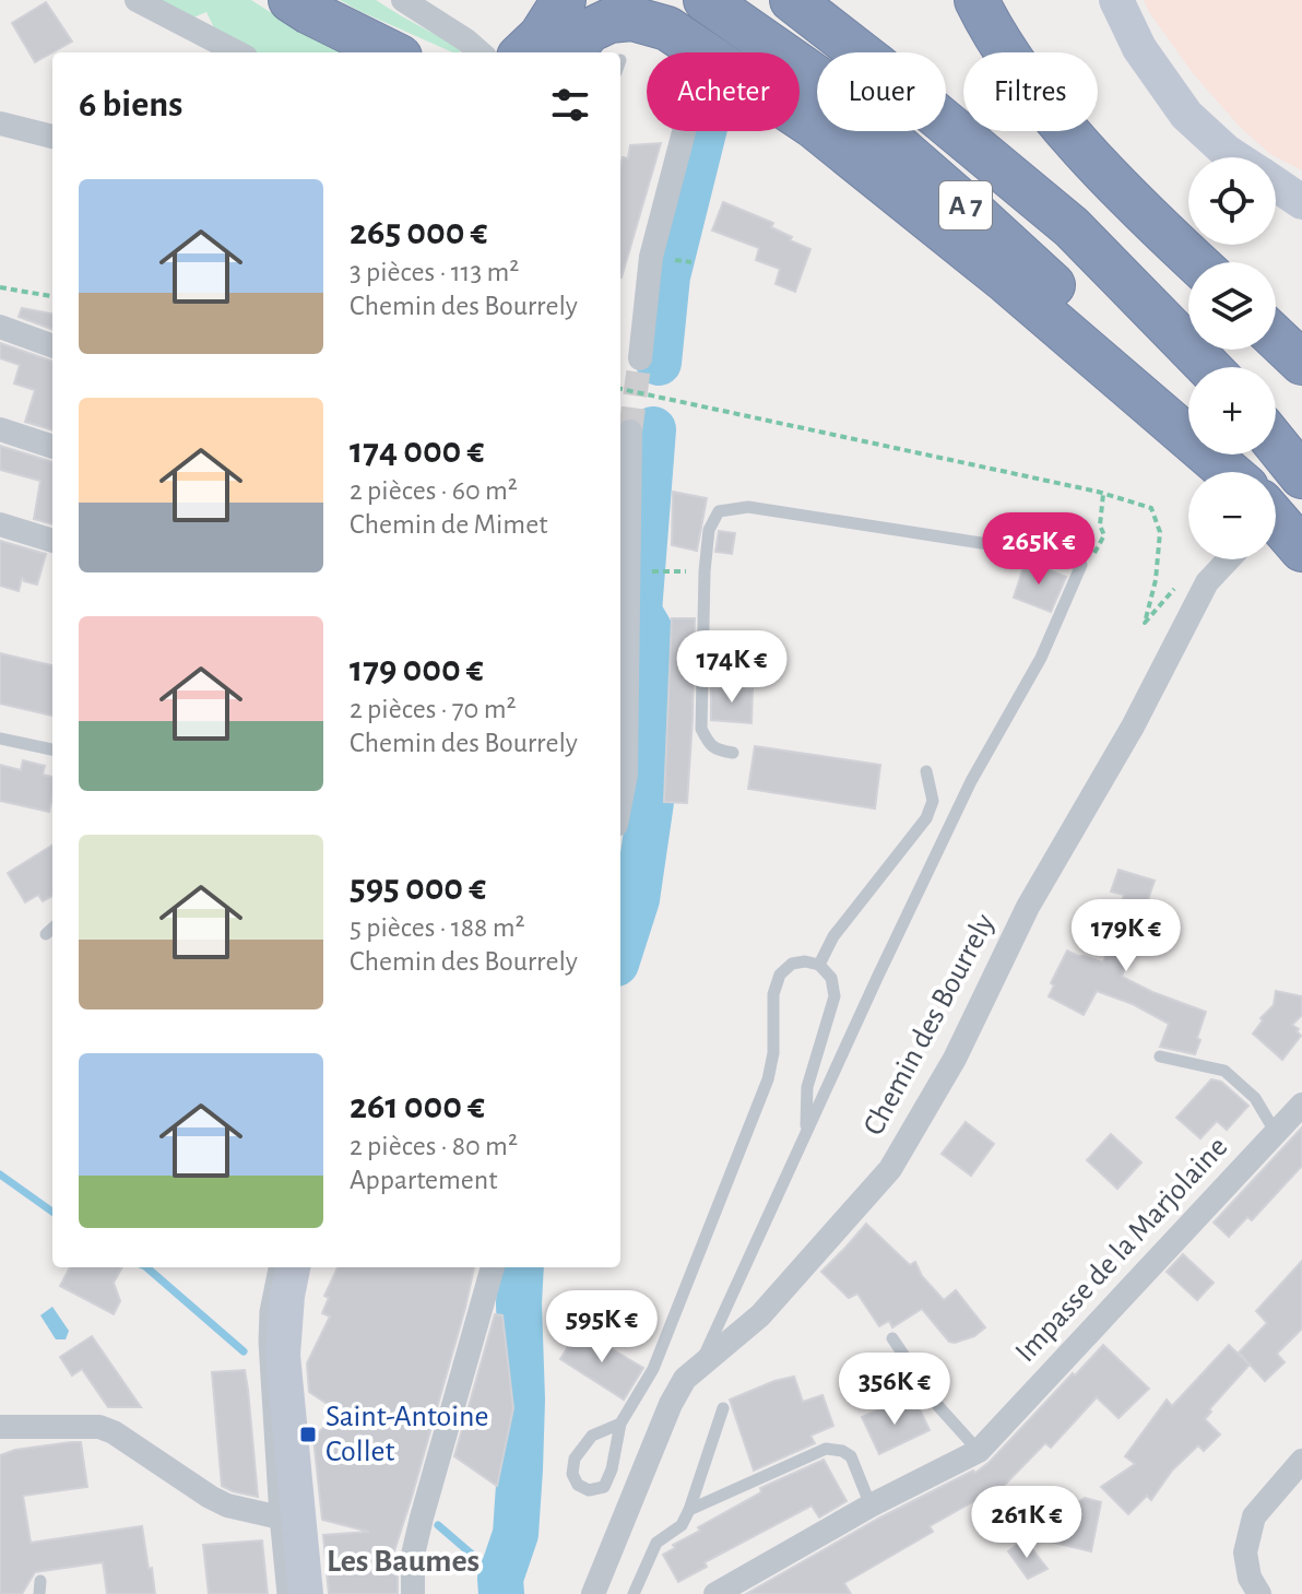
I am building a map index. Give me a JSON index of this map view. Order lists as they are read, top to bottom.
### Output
{
  "streets": {
    "highway": ["A 7"],
    "street": ["Chemin des Bourrely", "Impasse de la Marjolaine"]
  },
  "districts": ["Les Baumes"],
  "places": {
    "transit": ["Saint-Antoine Collet"]
  },
  "page": {
    "chip": ["Acheter", "Louer", "Filtres"],
    "heading": "6 biens",
    "map_buttons": ["+", "−"],
    "list": [
      {
        "name": "265 000 €",
        "note": "3 pièces · 113 m² · Chemin des Bourrely"
      },
      {
        "name": "174 000 €",
        "note": "2 pièces · 60 m² · Chemin de Mimet"
      },
      {
        "name": "179 000 €",
        "note": "2 pièces · 70 m² · Chemin des Bourrely"
      },
      {
        "name": "595 000 €",
        "note": "5 pièces · 188 m² · Chemin des Bourrely"
      },
      {
        "name": "261 000 €",
        "note": "2 pièces · 80 m² · Appartement"
      }
    ],
    "price": [
      "265K €",
      "174K €",
      "179K €",
      "595K €",
      "356K €",
      "261K €"
    ]
  }
}
